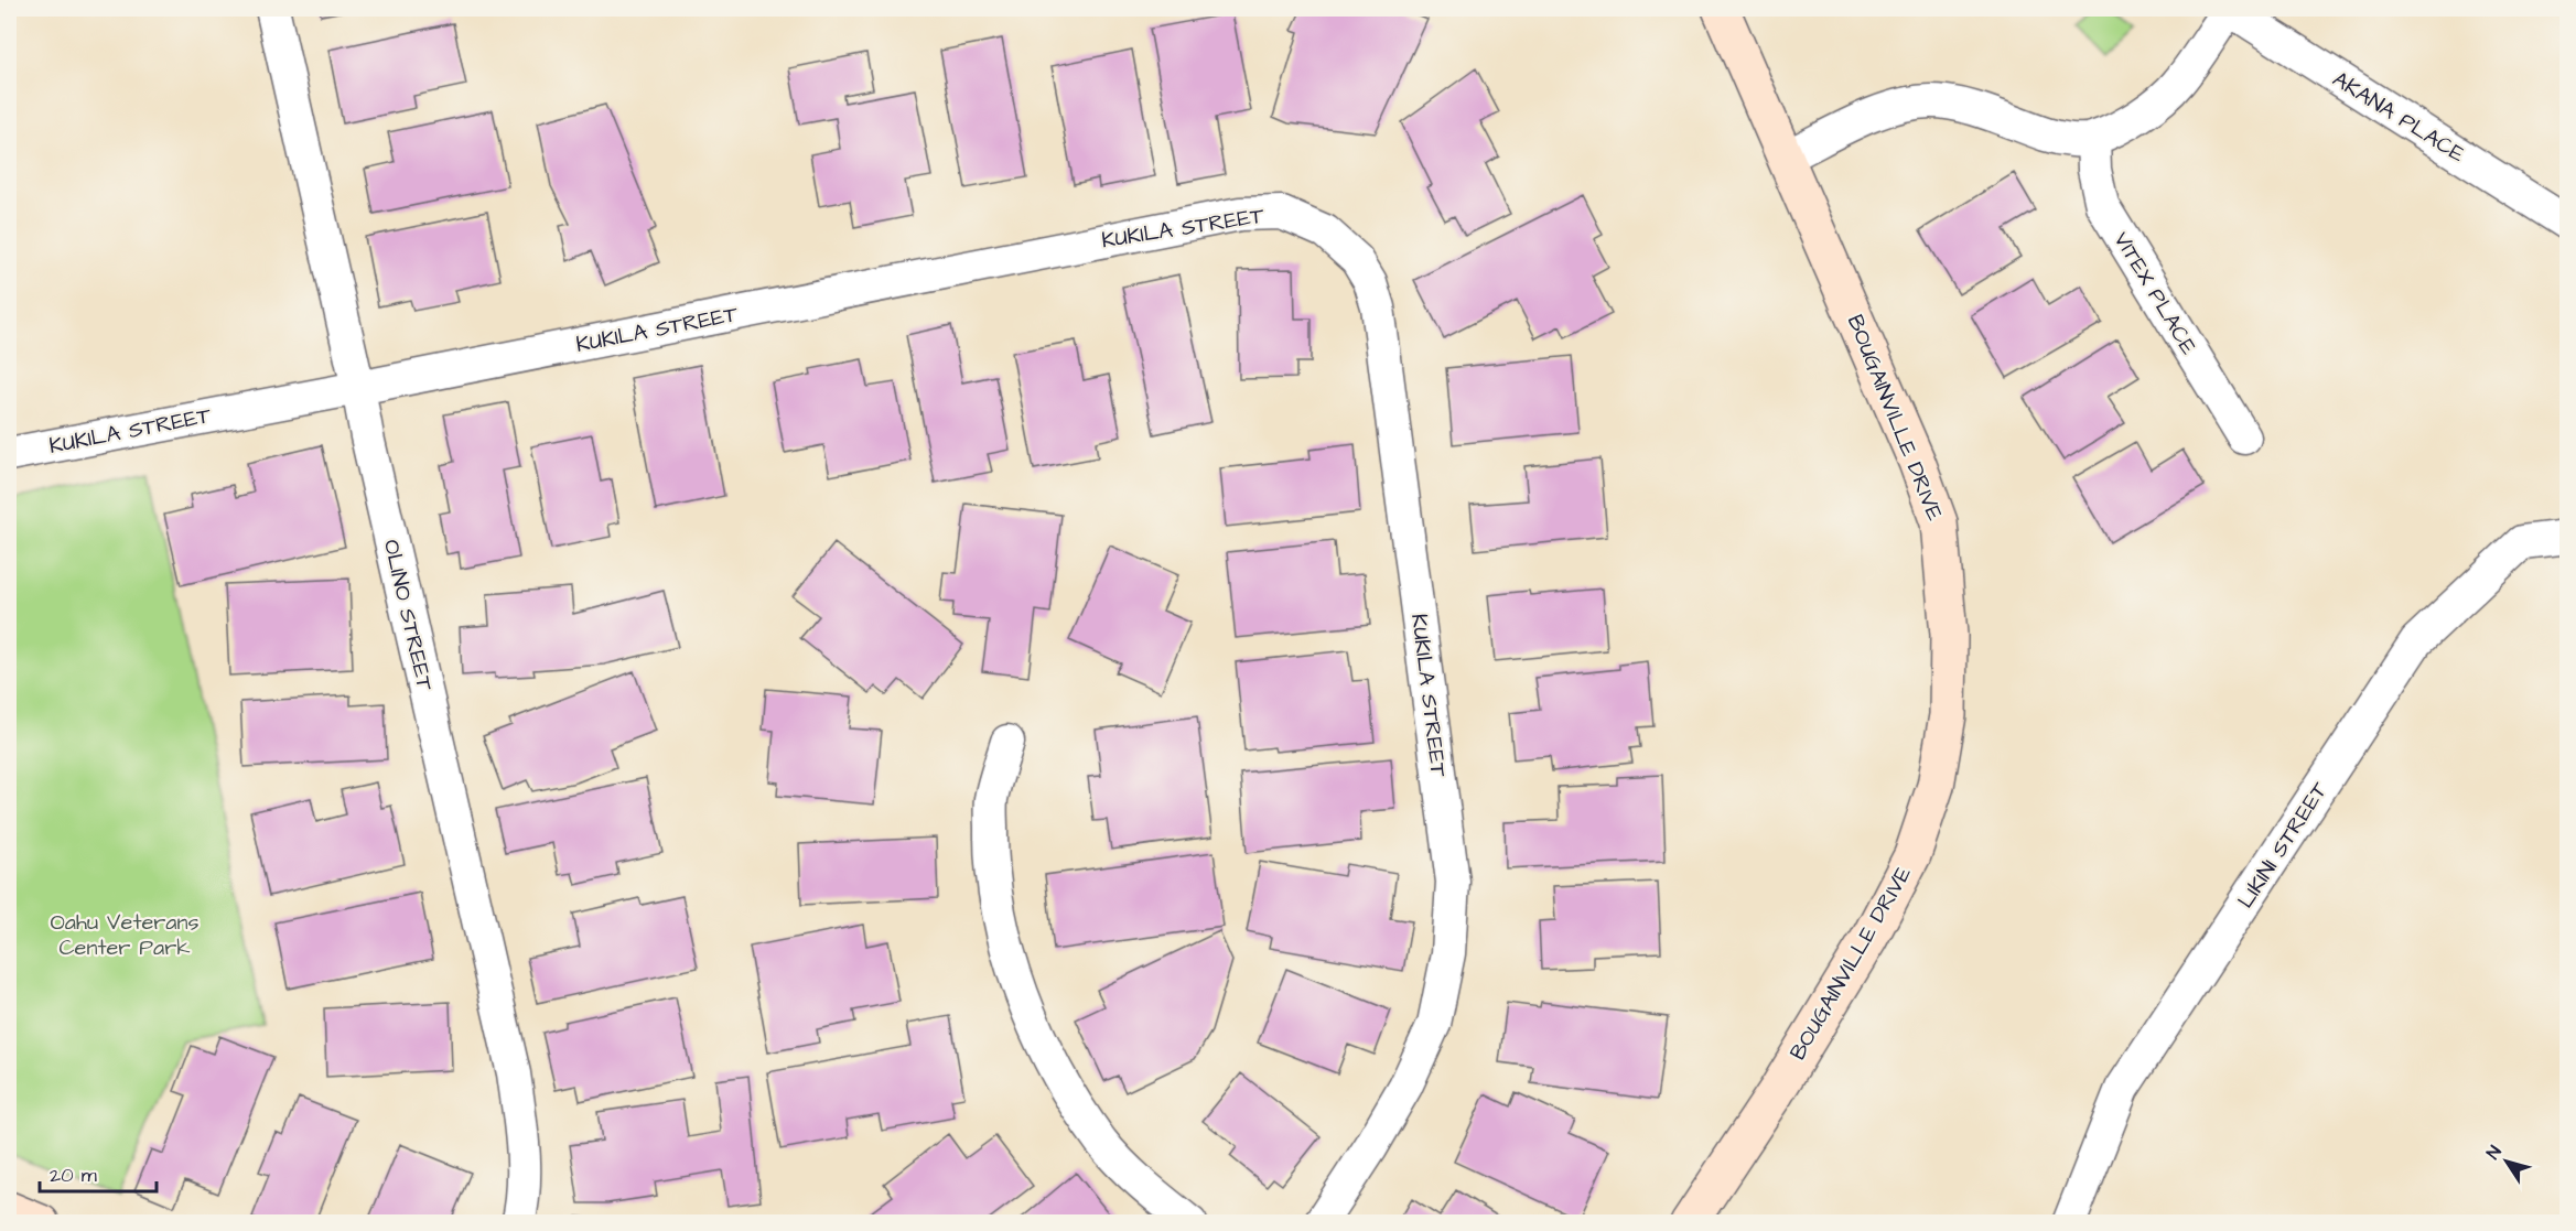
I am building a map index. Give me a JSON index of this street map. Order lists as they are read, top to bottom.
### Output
{
  "streets": {
    "street": [
      "AKANA PLACE",
      "KUKILA STREET",
      "VITEX PLACE",
      "BOUGAINVILLE DRIVE",
      "OLINO STREET",
      "LIKINI STREET"
    ]
  },
  "crossings": [
    ["AKANA PLACE", "VITEX PLACE"],
    ["AKANA PLACE", "BOUGAINVILLE DRIVE"],
    ["KUKILA STREET", "OLINO STREET"]
  ],
  "parks": ["Oahu Veterans Center Park"],
  "scale_bar": "20 m",
  "north": "top left"
}
